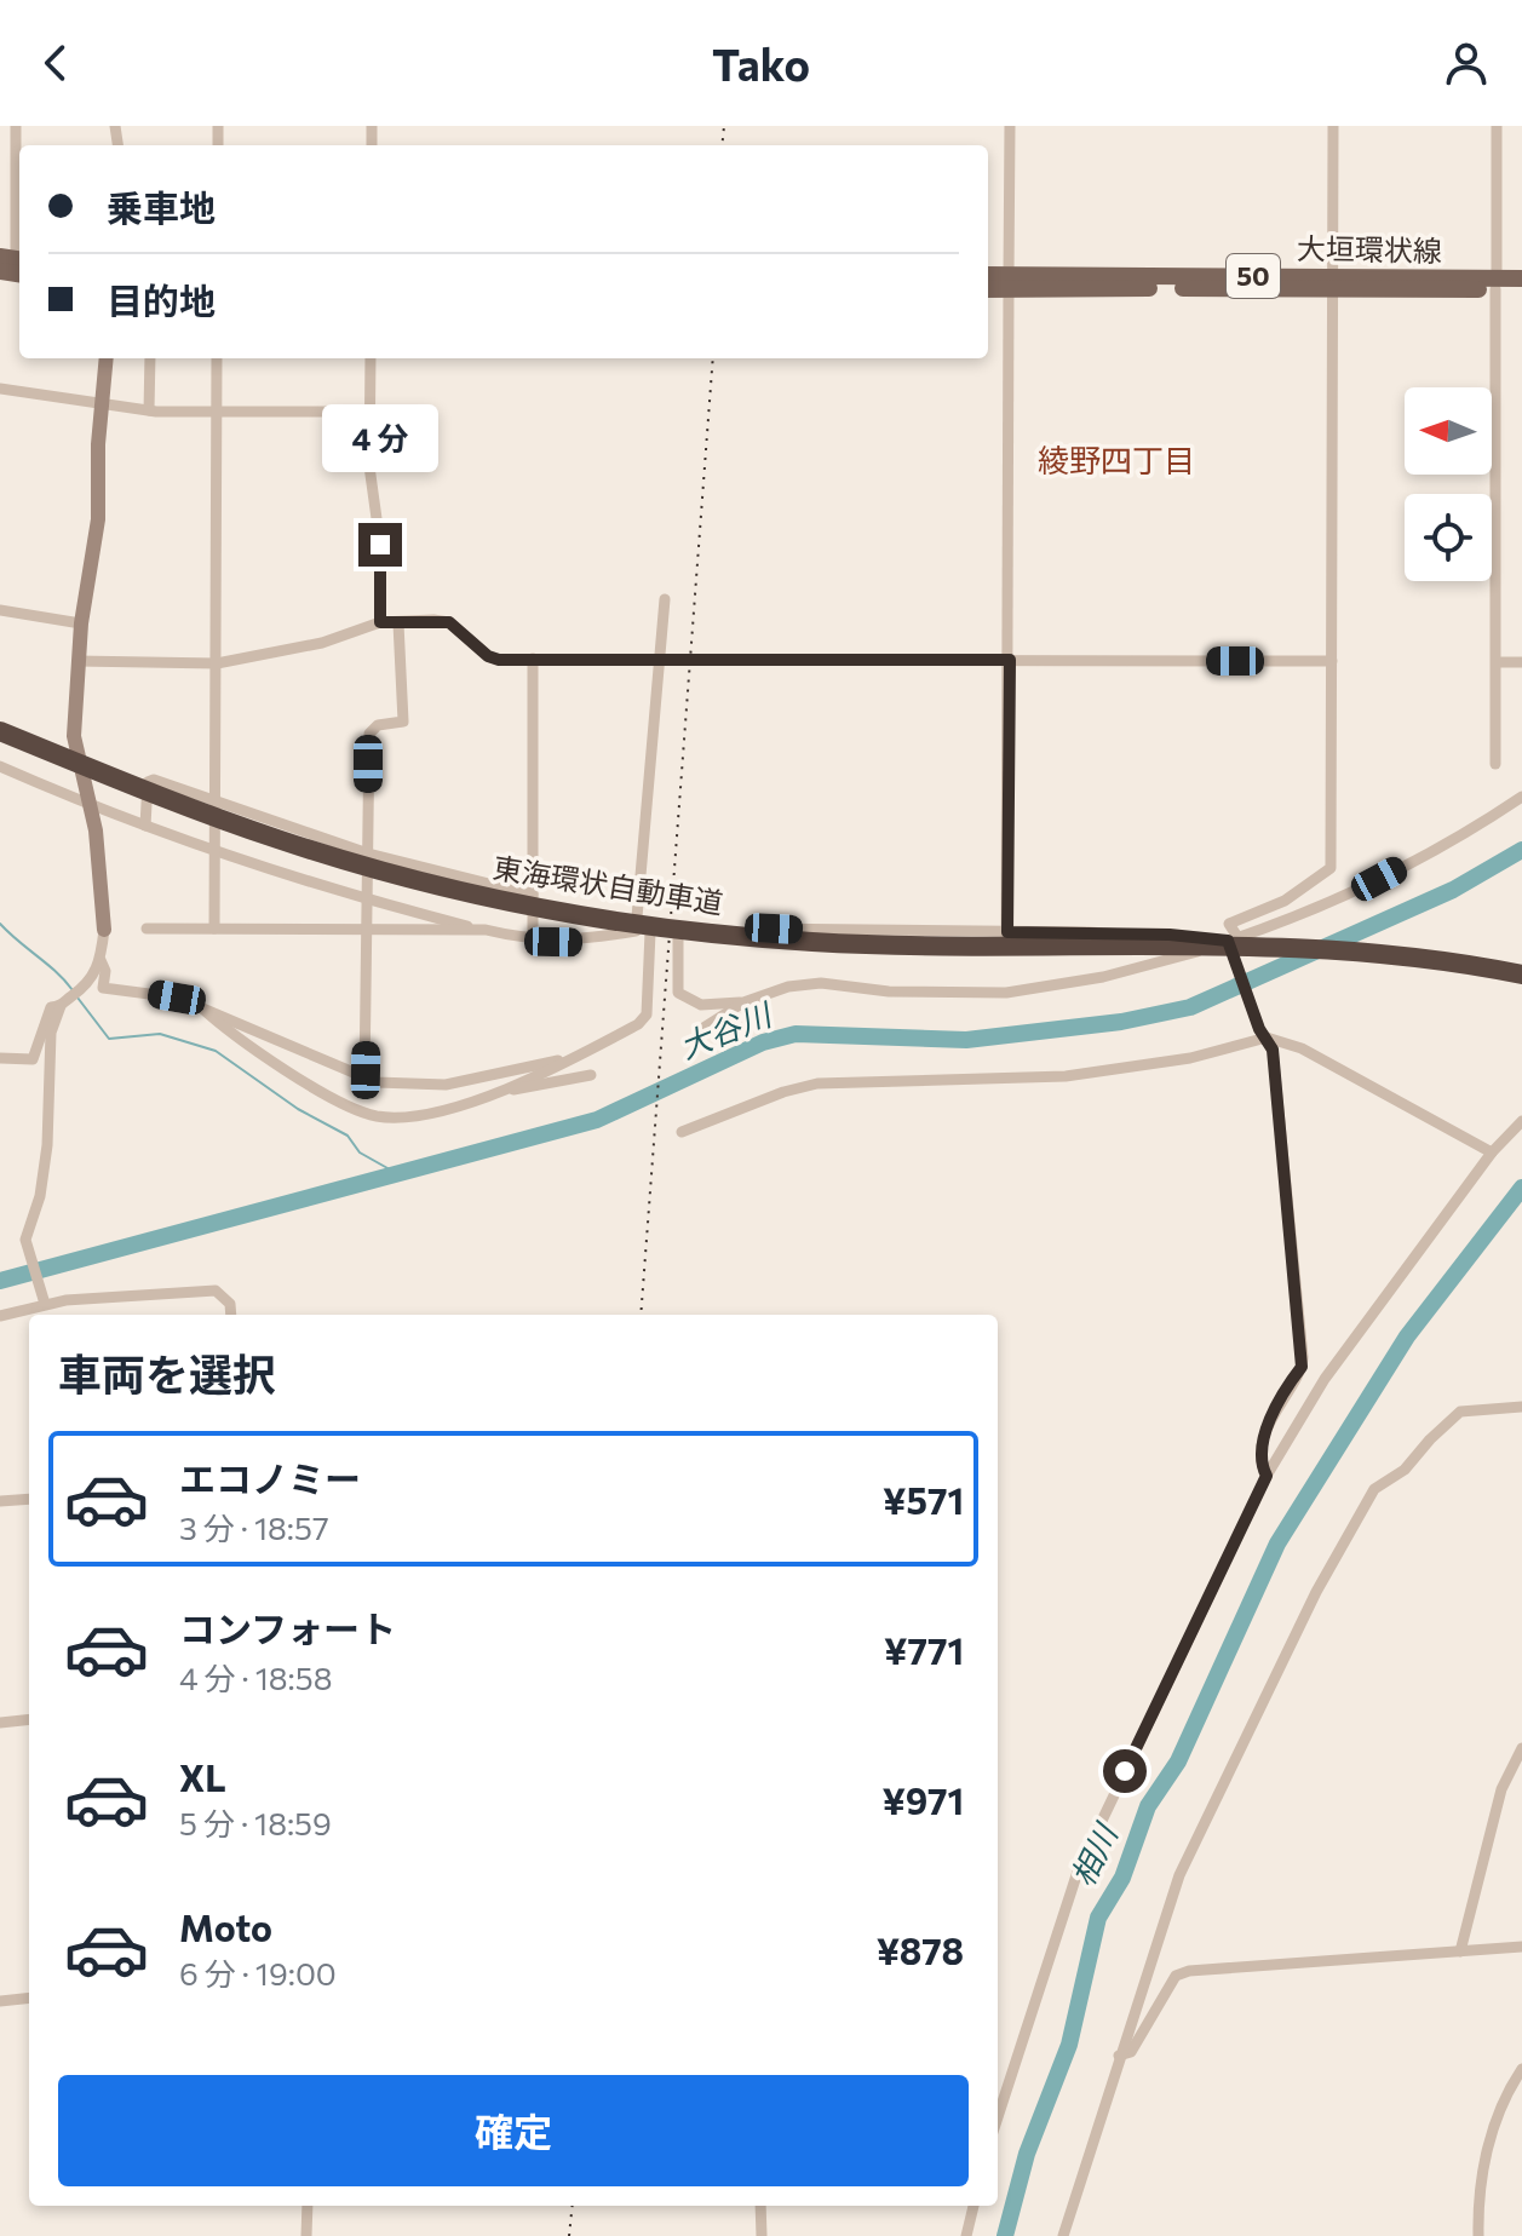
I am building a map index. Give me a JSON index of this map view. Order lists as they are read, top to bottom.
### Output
{
  "streets": {
    "highway": ["東海環状自動車道"],
    "main road": ["大垣環状線", "50"]
  },
  "districts": ["綾野四丁目"],
  "water": ["大谷川", "相川"],
  "north": "left",
  "page": {
    "header": "Tako",
    "banner": ["乗車地", "目的地"],
    "bubble": "4 分",
    "heading": "車両を選択",
    "list": [
      {
        "name": "エコノミー",
        "note": "3 分 · 18:57",
        "value": "¥571"
      },
      {
        "name": "コンフォート",
        "note": "4 分 · 18:58",
        "value": "¥771"
      },
      {
        "name": "XL",
        "note": "5 分 · 18:59",
        "value": "¥971"
      },
      {
        "name": "Moto",
        "note": "6 分 · 19:00",
        "value": "¥878"
      }
    ],
    "buttons": "確定"
  }
}
